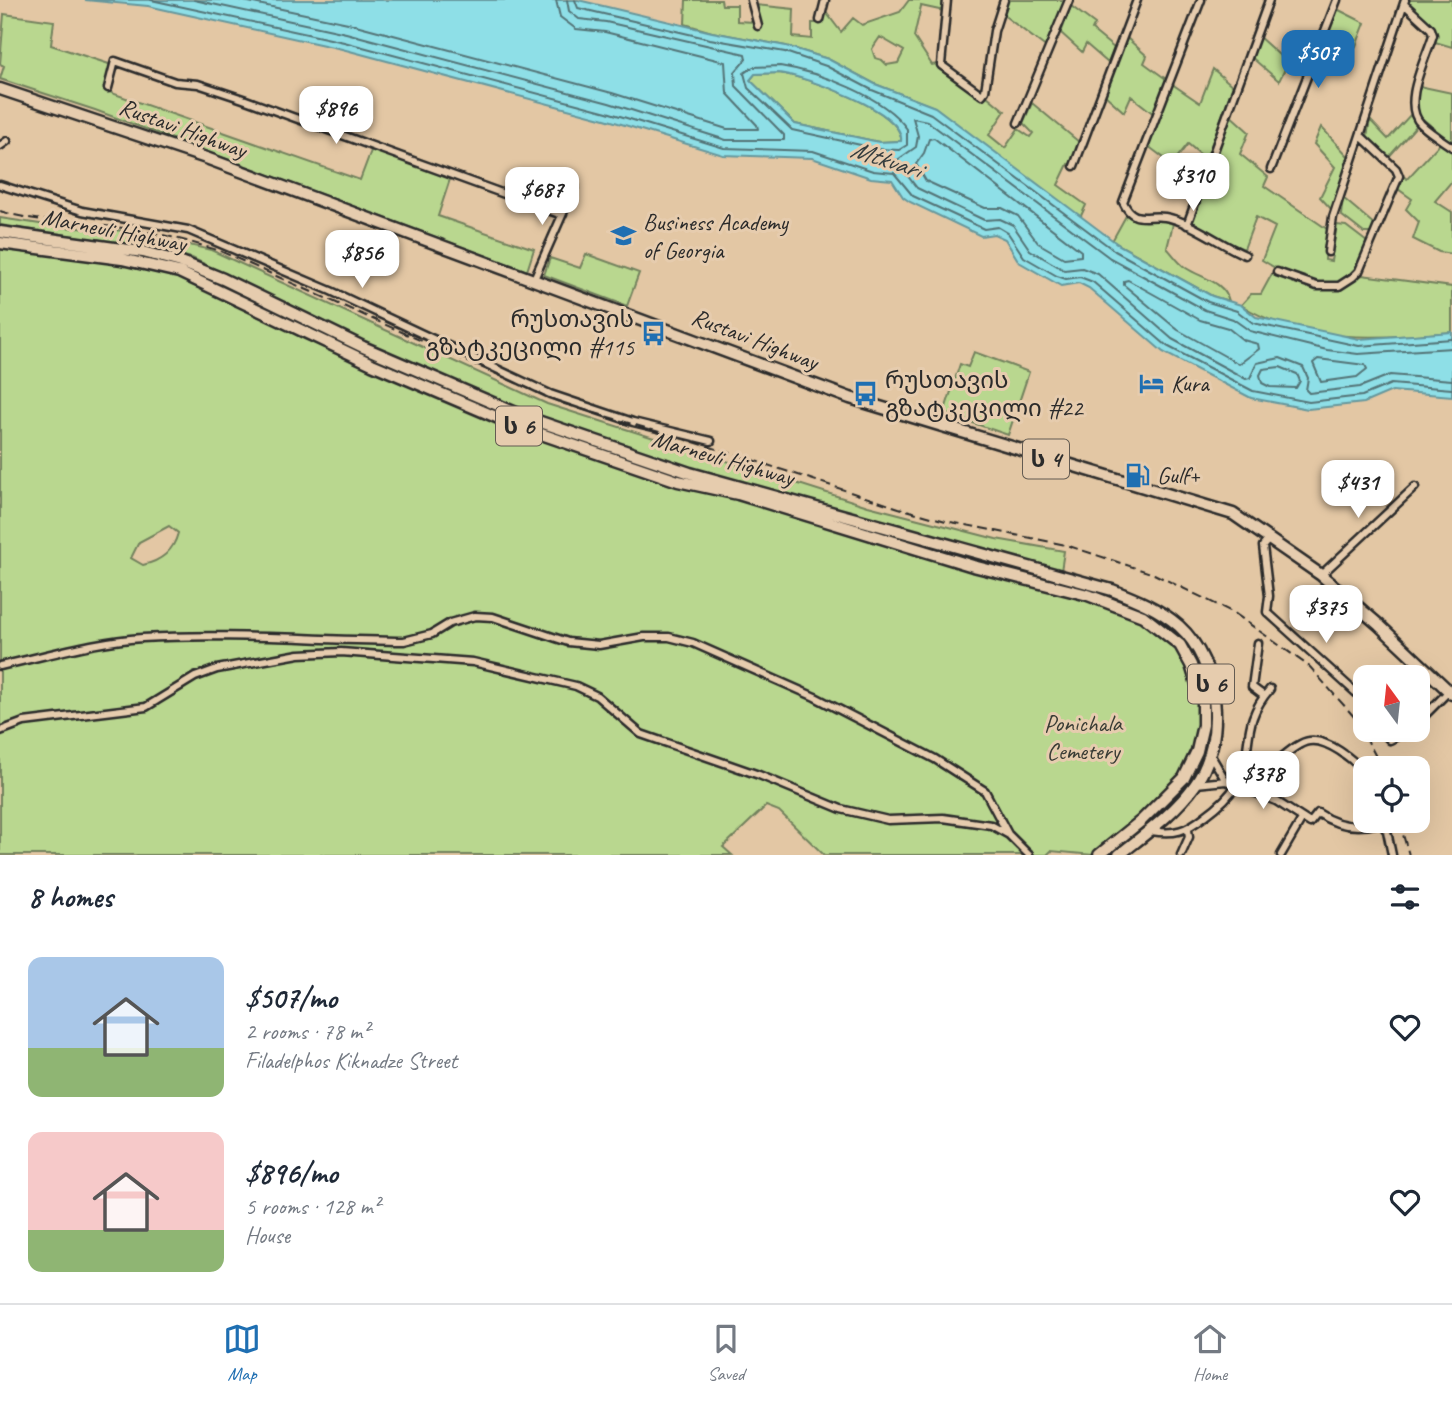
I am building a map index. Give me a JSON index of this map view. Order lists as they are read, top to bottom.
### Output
{
  "streets": {
    "highway": [
      "Rustavi Highway",
      "Marneuli Highway",
      "ს 6",
      "ს 4"
    ]
  },
  "water": ["Mtkvari"],
  "parks": ["Ponichala Cemetery"],
  "places": {
    "school or university": ["Business Academy of Georgia"],
    "bus stop": ["რუსთავის გზატკეცილი #115", "რუსთავის გზატკეცილი #22"],
    "hotel": ["Kura"],
    "fuel station": ["Gulf+"]
  },
  "north": "top",
  "page": {
    "price": [
      "$507",
      "$896",
      "$310",
      "$687",
      "$856",
      "$431",
      "$375",
      "$378"
    ],
    "heading": "8 homes",
    "list": [
      {
        "name": "$507/mo",
        "note": "2 rooms · 78 m² · Filadelphos Kiknadze Street"
      },
      {
        "name": "$896/mo",
        "note": "5 rooms · 128 m² · House"
      }
    ],
    "tabs": ["Map", "Saved", "Home"]
  }
}
